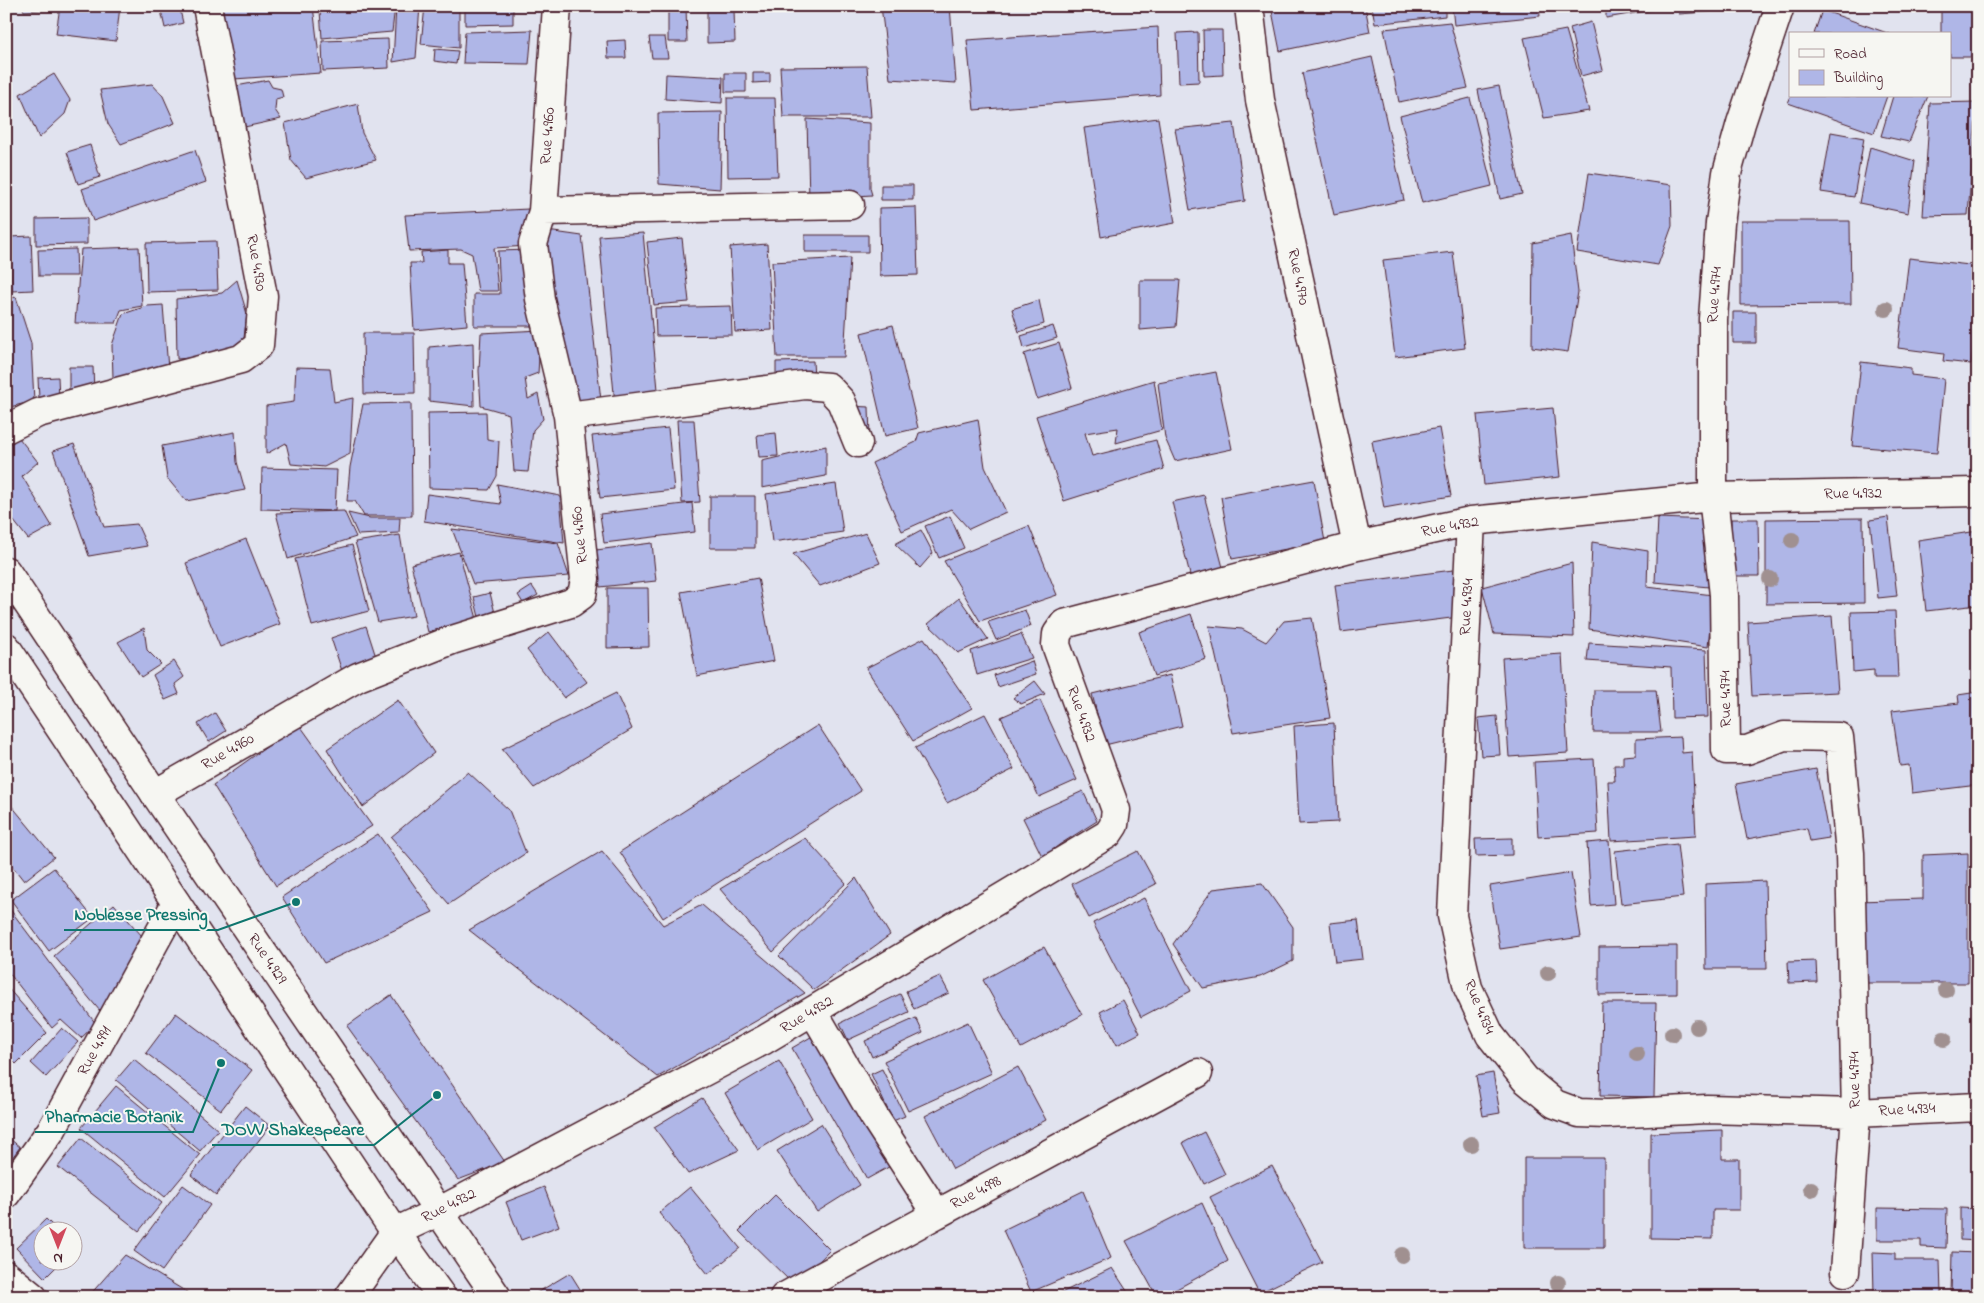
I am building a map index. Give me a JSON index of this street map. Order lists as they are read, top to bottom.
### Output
{
  "streets": {
    "street": [
      "Rue 4.960",
      "Rue 4.930",
      "Rue 4.970",
      "Rue 4.974",
      "Rue 4.932",
      "Rue 4.934",
      "Rue 4.929",
      "Rue 4.991",
      "Rue 4.998"
    ]
  },
  "crossings": [
    ["Rue 4.960", "Rue 4.929"],
    ["Rue 4.970", "Rue 4.932"],
    ["Rue 4.974", "Rue 4.932"],
    ["Rue 4.974", "Rue 4.934"],
    ["Rue 4.932", "Rue 4.934"],
    ["Rue 4.932", "Rue 4.929"],
    ["Rue 4.932", "Rue 4.998"]
  ],
  "places": ["Noblesse Pressing", "Pharmacie Botanik", "DOVV Shakespeare"],
  "legend": ["Road", "Building"],
  "north": "bottom"
}
